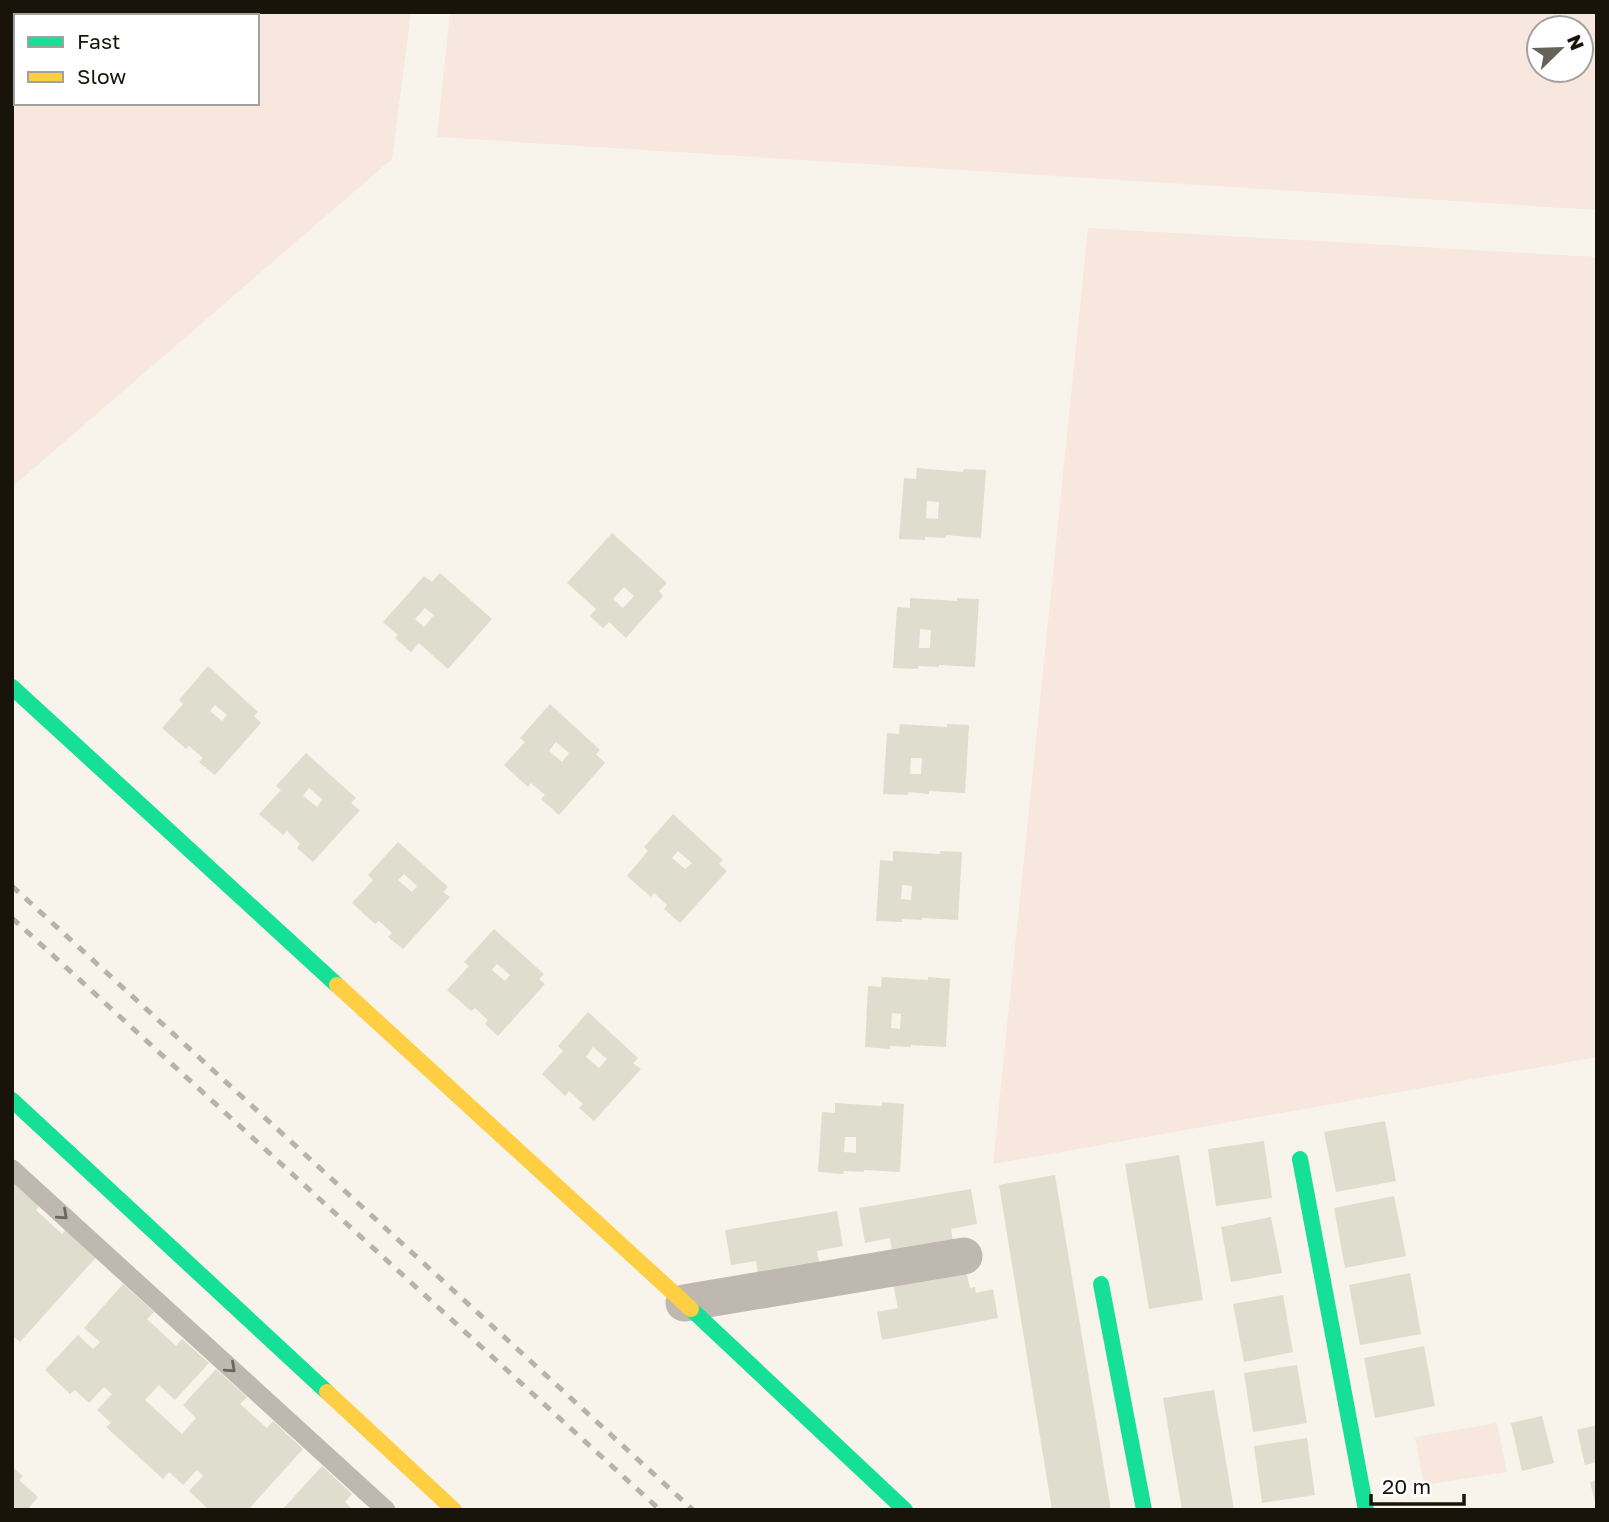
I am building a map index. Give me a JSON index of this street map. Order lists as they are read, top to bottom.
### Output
{
  "legend": ["Fast", "Slow"],
  "scale_bar": "20 m",
  "north": "top right"
}
